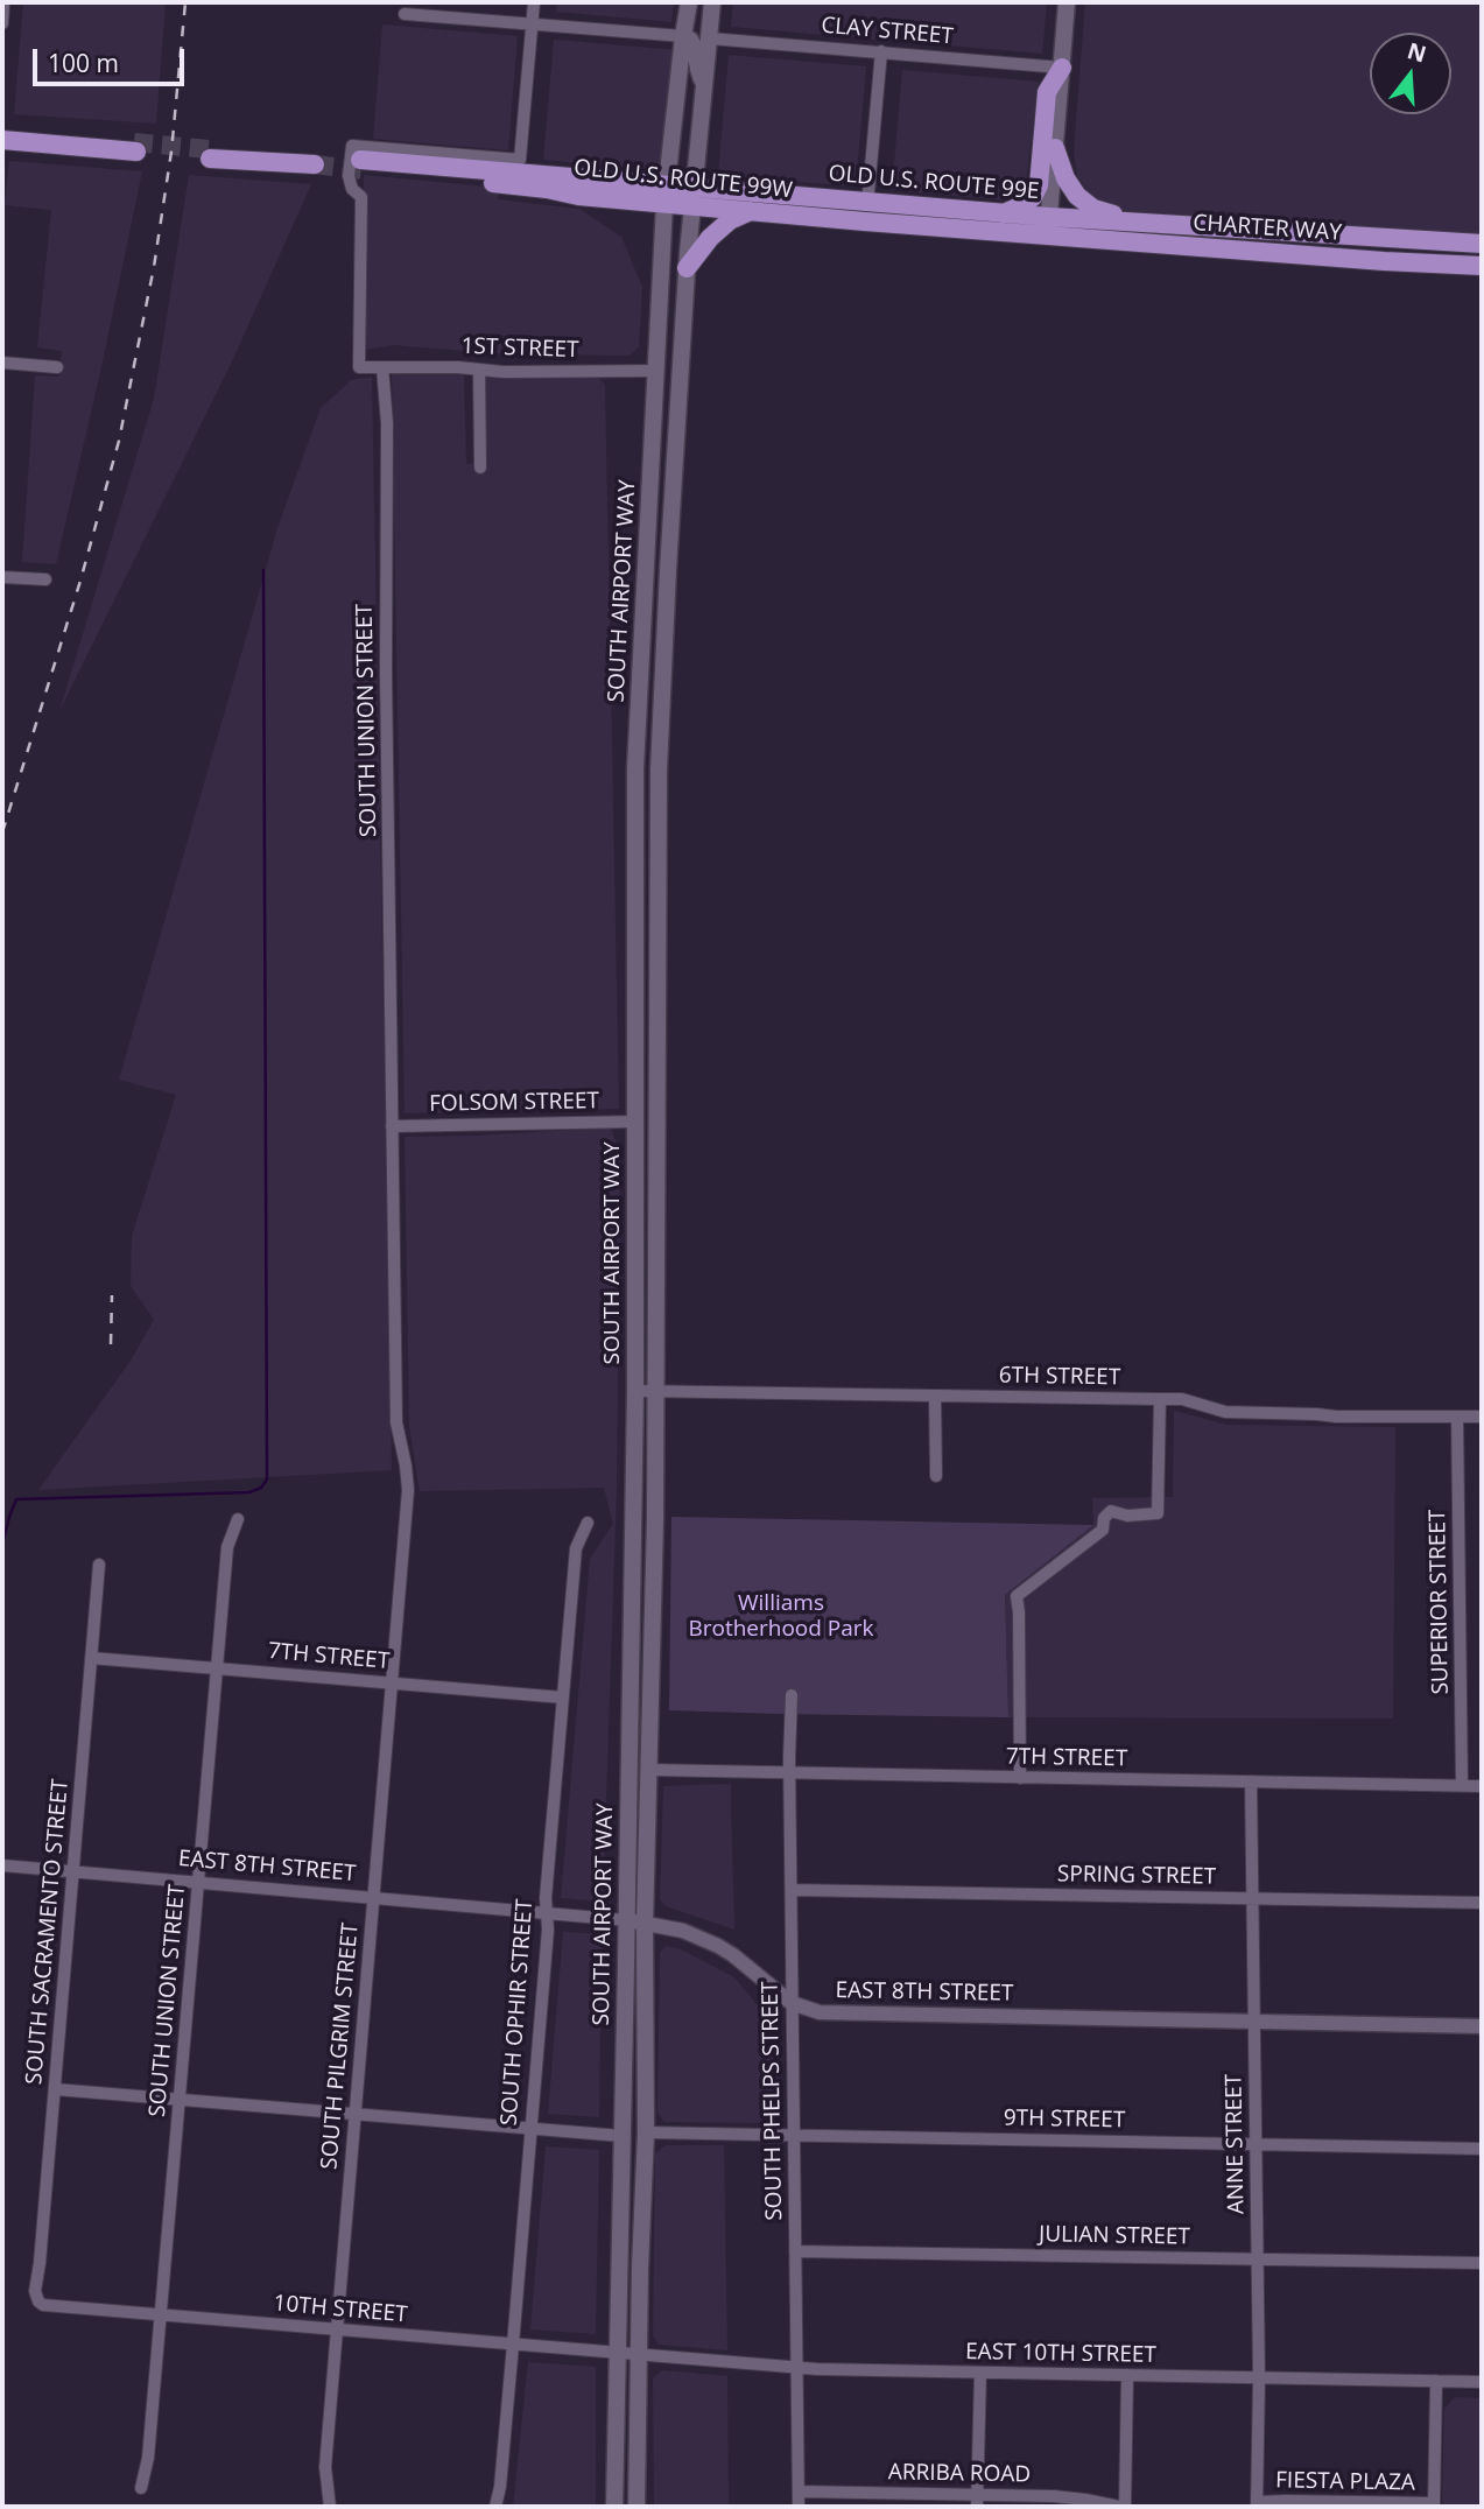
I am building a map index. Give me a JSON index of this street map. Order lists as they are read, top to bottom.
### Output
{
  "streets": {
    "main road": [
      "OLD U.S. ROUTE 99W",
      "OLD U.S. ROUTE 99E",
      "CHARTER WAY",
      "SOUTH AIRPORT WAY"
    ],
    "street": [
      "CLAY STREET",
      "1ST STREET",
      "SOUTH UNION STREET",
      "FOLSOM STREET",
      "6TH STREET",
      "SUPERIOR STREET",
      "7TH STREET",
      "EAST 8TH STREET",
      "SPRING STREET",
      "SOUTH SACRAMENTO STREET",
      "SOUTH OPHIR STREET",
      "SOUTH PILGRIM STREET",
      "SOUTH PHELPS STREET",
      "9TH STREET",
      "ANNE STREET",
      "JULIAN STREET",
      "10TH STREET",
      "EAST 10TH STREET",
      "ARRIBA ROAD",
      "FIESTA PLAZA"
    ]
  },
  "crossings": [
    ["CLAY STREET", "SOUTH AIRPORT WAY"],
    ["OLD U.S. ROUTE 99W", "OLD U.S. ROUTE 99E"],
    ["OLD U.S. ROUTE 99W", "CHARTER WAY"],
    ["OLD U.S. ROUTE 99W", "SOUTH AIRPORT WAY"],
    ["OLD U.S. ROUTE 99E", "CHARTER WAY"],
    ["OLD U.S. ROUTE 99E", "SOUTH AIRPORT WAY"],
    ["1ST STREET", "SOUTH AIRPORT WAY"],
    ["1ST STREET", "SOUTH UNION STREET"],
    ["SOUTH AIRPORT WAY", "FOLSOM STREET"],
    ["SOUTH AIRPORT WAY", "6TH STREET"],
    ["SOUTH AIRPORT WAY", "7TH STREET"],
    ["SOUTH AIRPORT WAY", "EAST 8TH STREET"],
    ["SOUTH AIRPORT WAY", "9TH STREET"],
    ["SOUTH AIRPORT WAY", "10TH STREET"],
    ["SOUTH AIRPORT WAY", "EAST 10TH STREET"],
    ["SOUTH UNION STREET", "FOLSOM STREET"],
    ["SOUTH UNION STREET", "7TH STREET"],
    ["SOUTH UNION STREET", "EAST 8TH STREET"],
    ["SOUTH UNION STREET", "SOUTH PILGRIM STREET"],
    ["SOUTH UNION STREET", "10TH STREET"],
    ["6TH STREET", "SUPERIOR STREET"],
    ["SUPERIOR STREET", "7TH STREET"],
    ["7TH STREET", "SOUTH SACRAMENTO STREET"],
    ["7TH STREET", "SOUTH OPHIR STREET"],
    ["7TH STREET", "SOUTH PILGRIM STREET"],
    ["7TH STREET", "SOUTH PHELPS STREET"],
    ["7TH STREET", "ANNE STREET"],
    ["EAST 8TH STREET", "SOUTH SACRAMENTO STREET"],
    ["EAST 8TH STREET", "SOUTH OPHIR STREET"],
    ["EAST 8TH STREET", "SOUTH PILGRIM STREET"],
    ["EAST 8TH STREET", "SOUTH PHELPS STREET"],
    ["EAST 8TH STREET", "ANNE STREET"],
    ["SPRING STREET", "SOUTH PHELPS STREET"],
    ["SPRING STREET", "ANNE STREET"],
    ["SOUTH SACRAMENTO STREET", "10TH STREET"],
    ["SOUTH OPHIR STREET", "10TH STREET"],
    ["SOUTH PILGRIM STREET", "10TH STREET"],
    ["SOUTH PHELPS STREET", "9TH STREET"],
    ["SOUTH PHELPS STREET", "JULIAN STREET"],
    ["SOUTH PHELPS STREET", "EAST 10TH STREET"],
    ["SOUTH PHELPS STREET", "ARRIBA ROAD"],
    ["9TH STREET", "ANNE STREET"],
    ["ANNE STREET", "JULIAN STREET"],
    ["ANNE STREET", "EAST 10TH STREET"],
    ["ANNE STREET", "FIESTA PLAZA"],
    ["10TH STREET", "EAST 10TH STREET"]
  ],
  "parks": ["Williams Brotherhood Park"],
  "scale_bar": "100 m",
  "north": "top"
}
